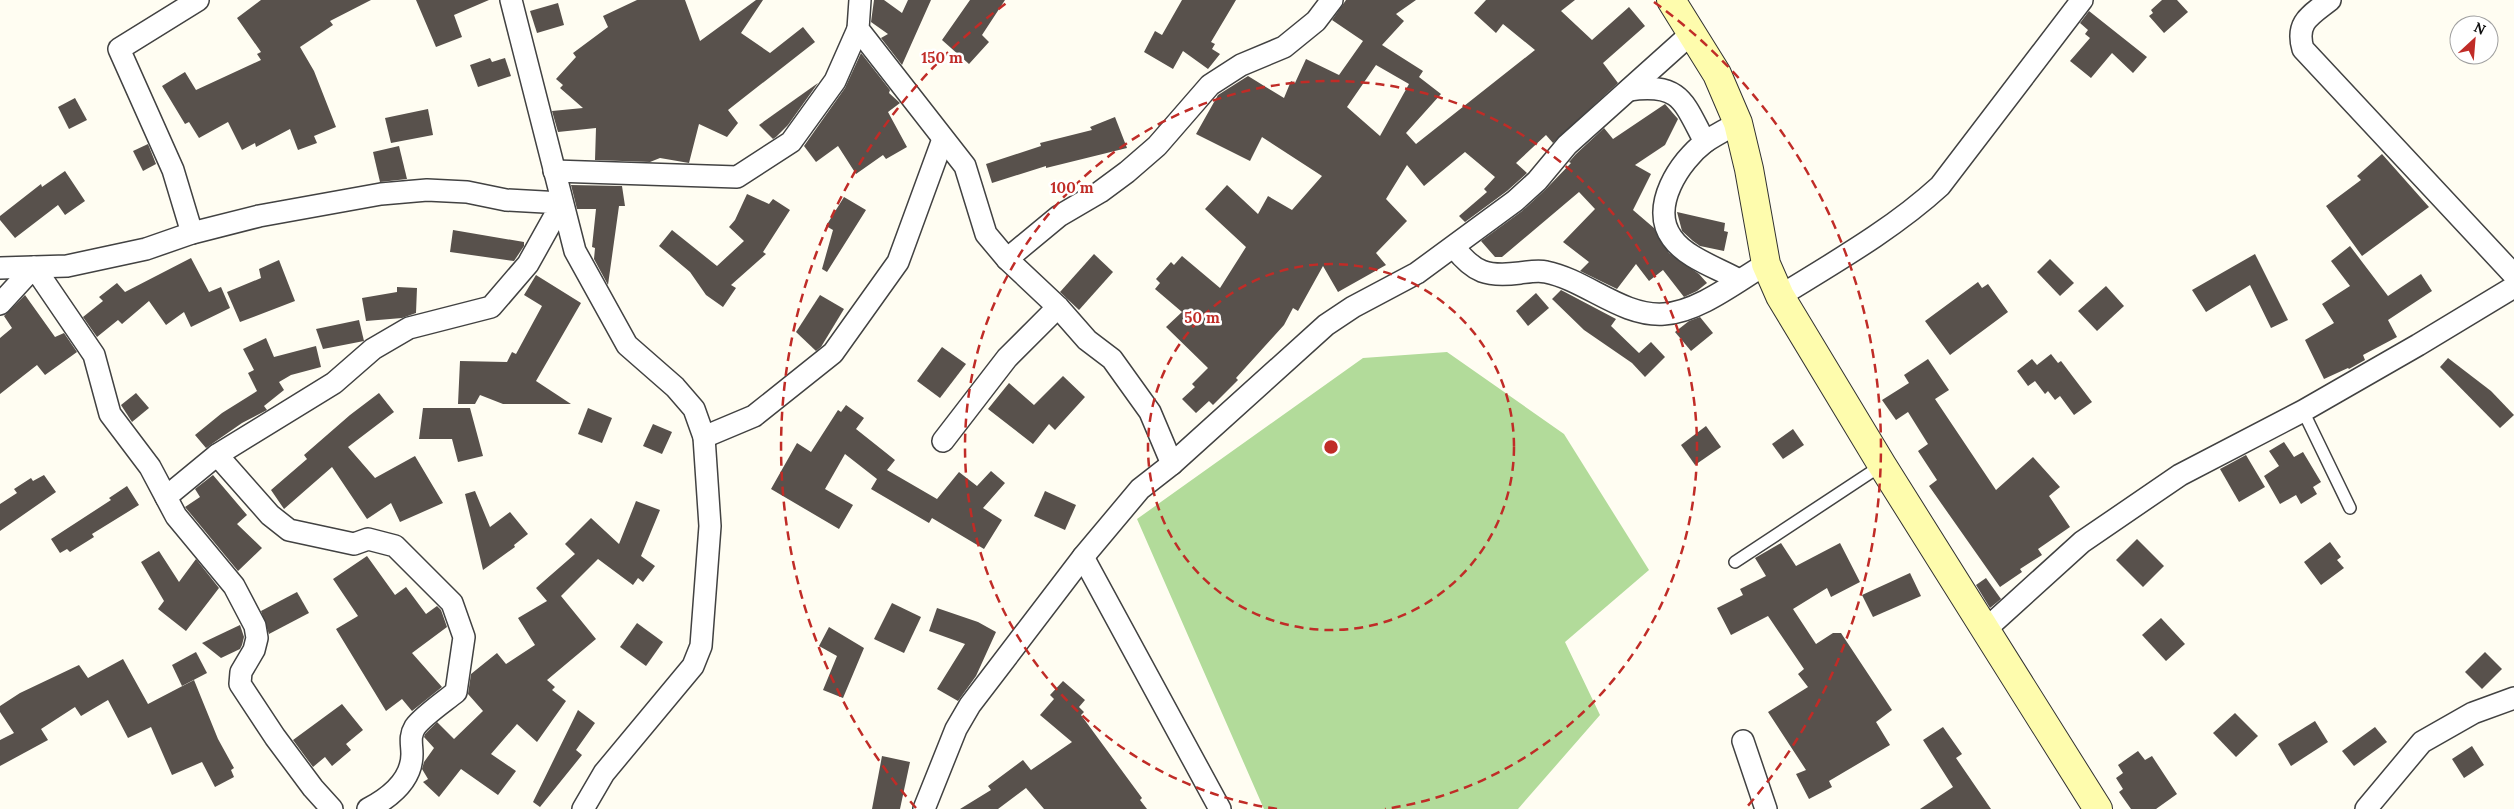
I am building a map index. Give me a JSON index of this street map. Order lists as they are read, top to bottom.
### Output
{
  "north": "top right",
  "rings": ["150 m", "100 m", "50 m"]
}
